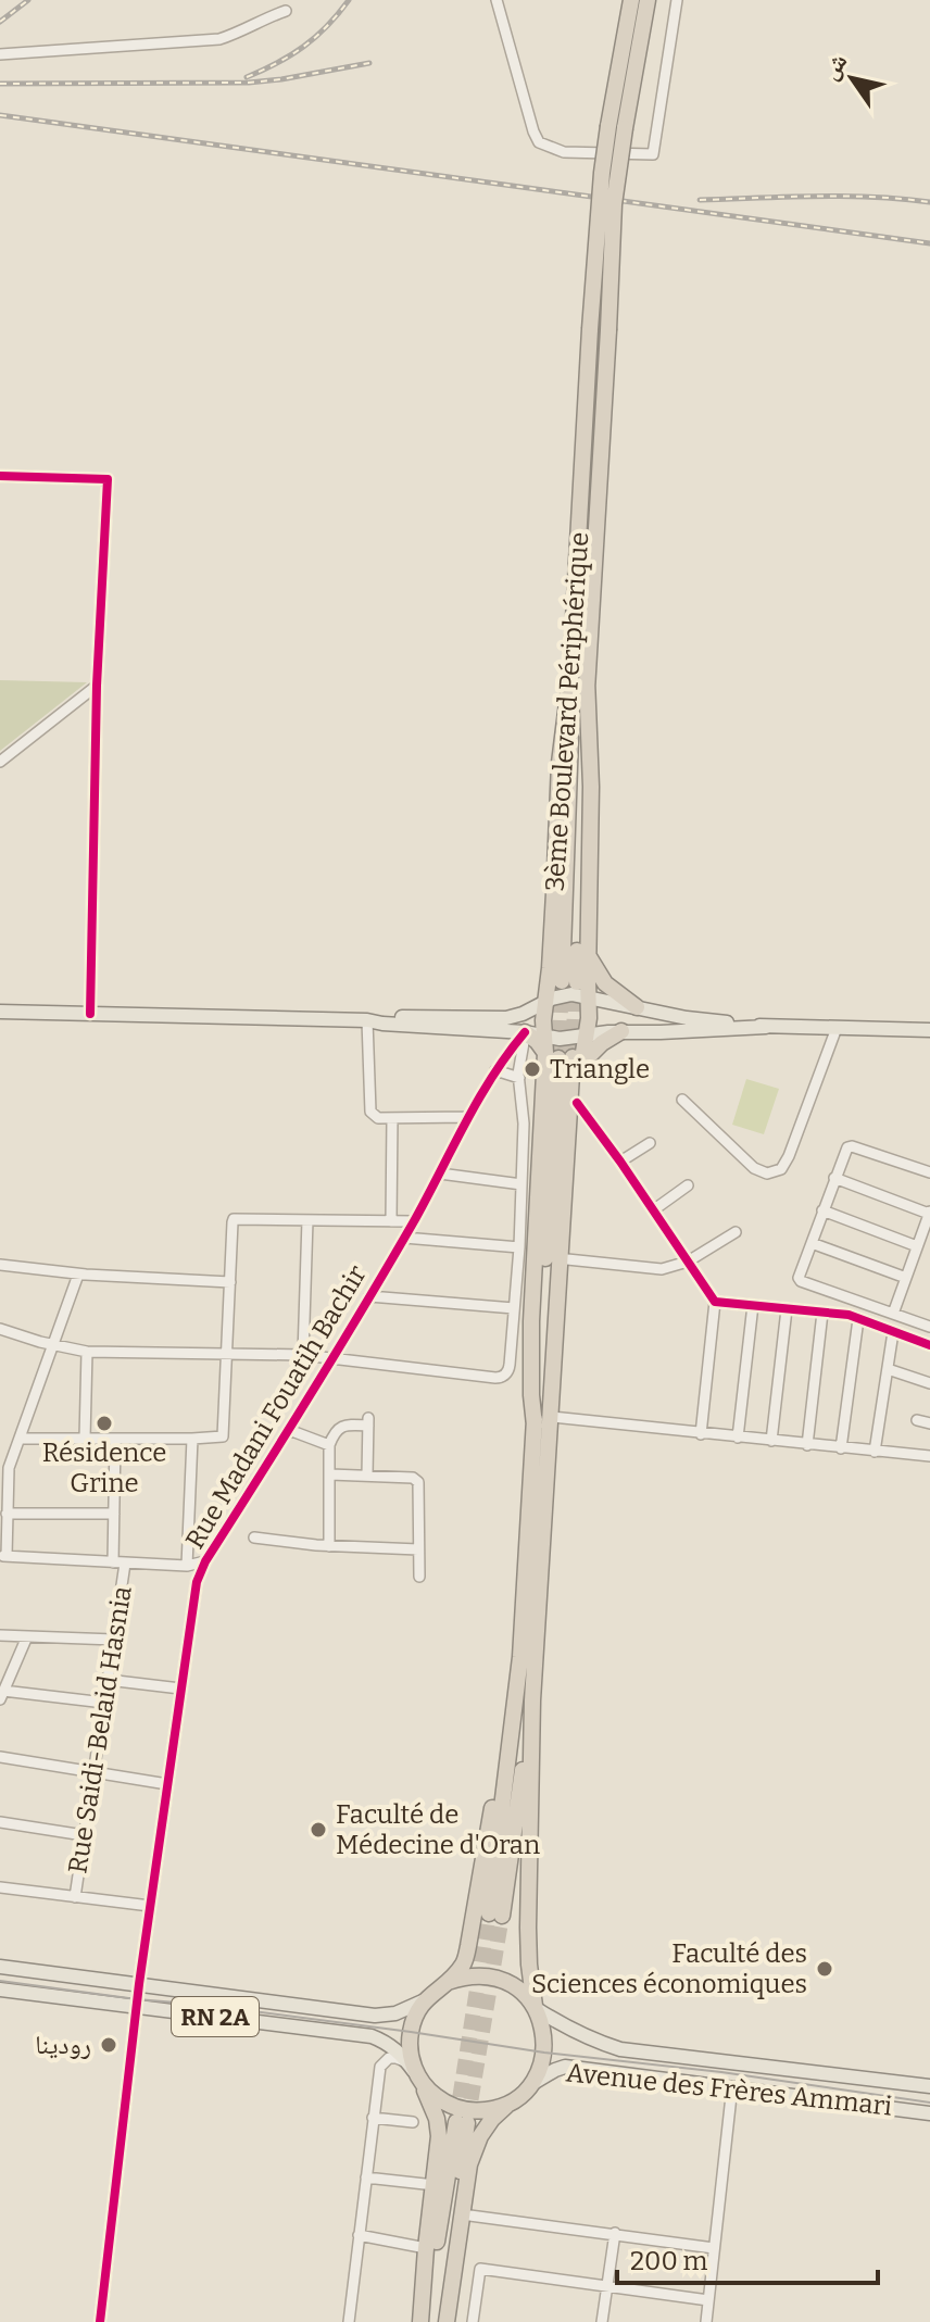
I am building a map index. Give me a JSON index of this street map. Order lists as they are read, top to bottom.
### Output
{
  "streets": {
    "highway": ["3ème Boulevard Périphérique"],
    "main road": ["RN 2A", "Avenue des Frères Ammari"],
    "street": ["Rue Madani Fouatih Bachir", "Rue Saidi-Belaid Hasnia"]
  },
  "crossings": [
    ["Rue Madani Fouatih Bachir", "RN 2A"],
    ["RN 2A", "Avenue des Frères Ammari"]
  ],
  "places": [
    "Triangle",
    "Résidence Grine",
    "Faculté de Médecine d'Oran",
    "Faculté des Sciences économiques",
    "رودينا"
  ],
  "scale_bar": "200 m",
  "north": "top left"
}
